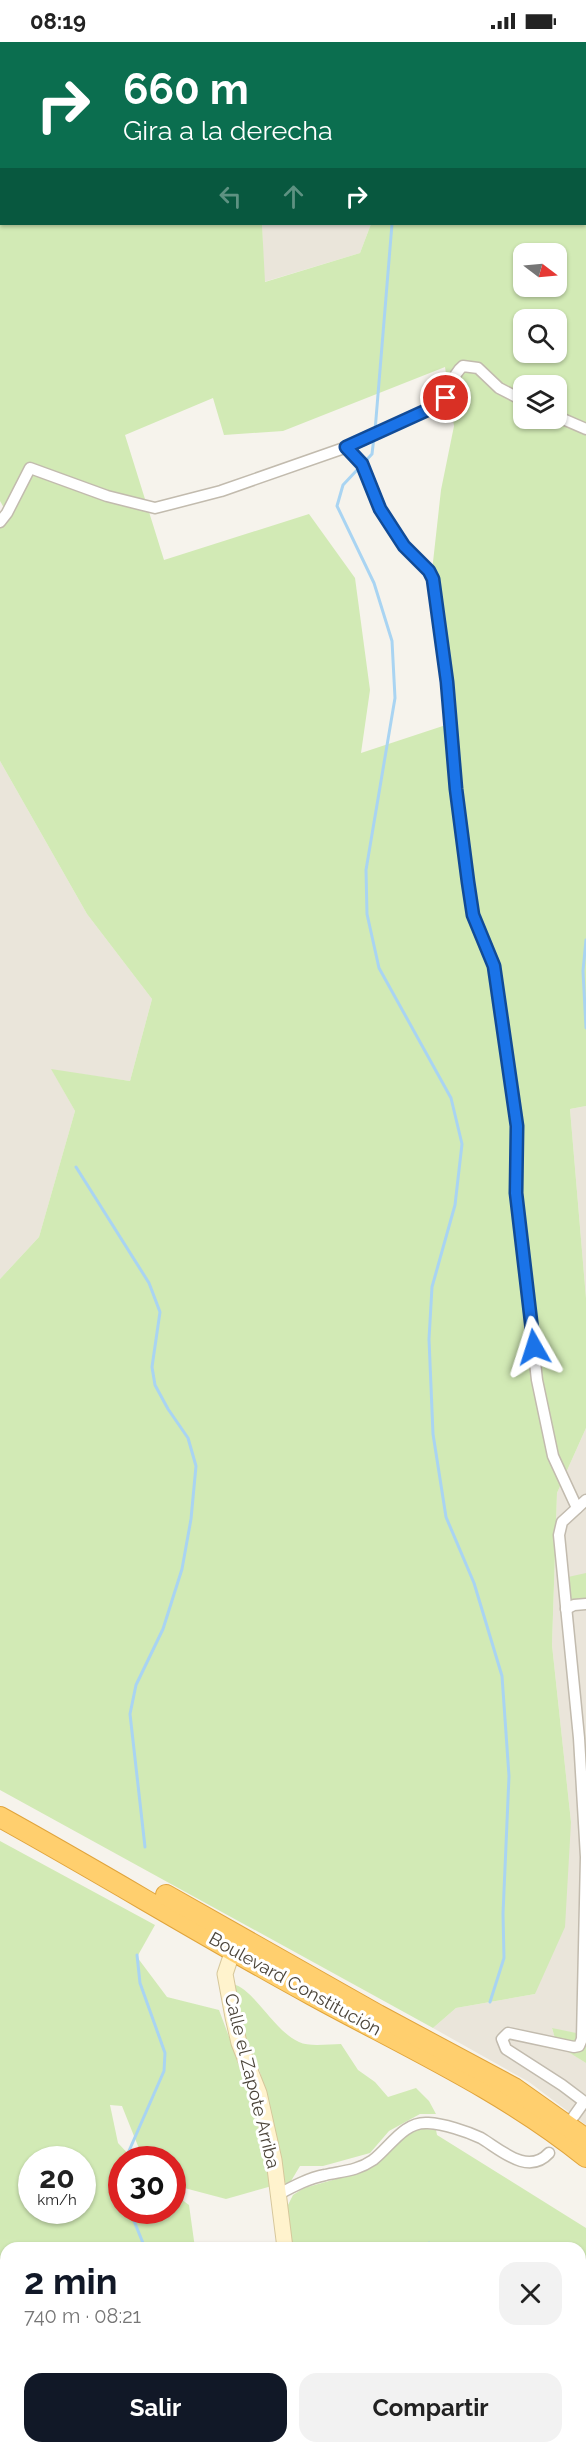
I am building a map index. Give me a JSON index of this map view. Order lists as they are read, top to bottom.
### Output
{
  "streets": {
    "highway": ["Boulevard Constitución"],
    "street": ["Calle el Zapote Arriba"]
  },
  "crossings": [
    ["Boulevard Constitución", "Calle el Zapote Arriba"]
  ],
  "north": "right",
  "page": {
    "status": "08:19",
    "turn": ["660 m", "Gira a la derecha"],
    "speed": "20 km/h",
    "limit": "30",
    "heading": ["2 min", "740 m · 08:21"],
    "buttons": ["Salir", "Compartir"]
  }
}
